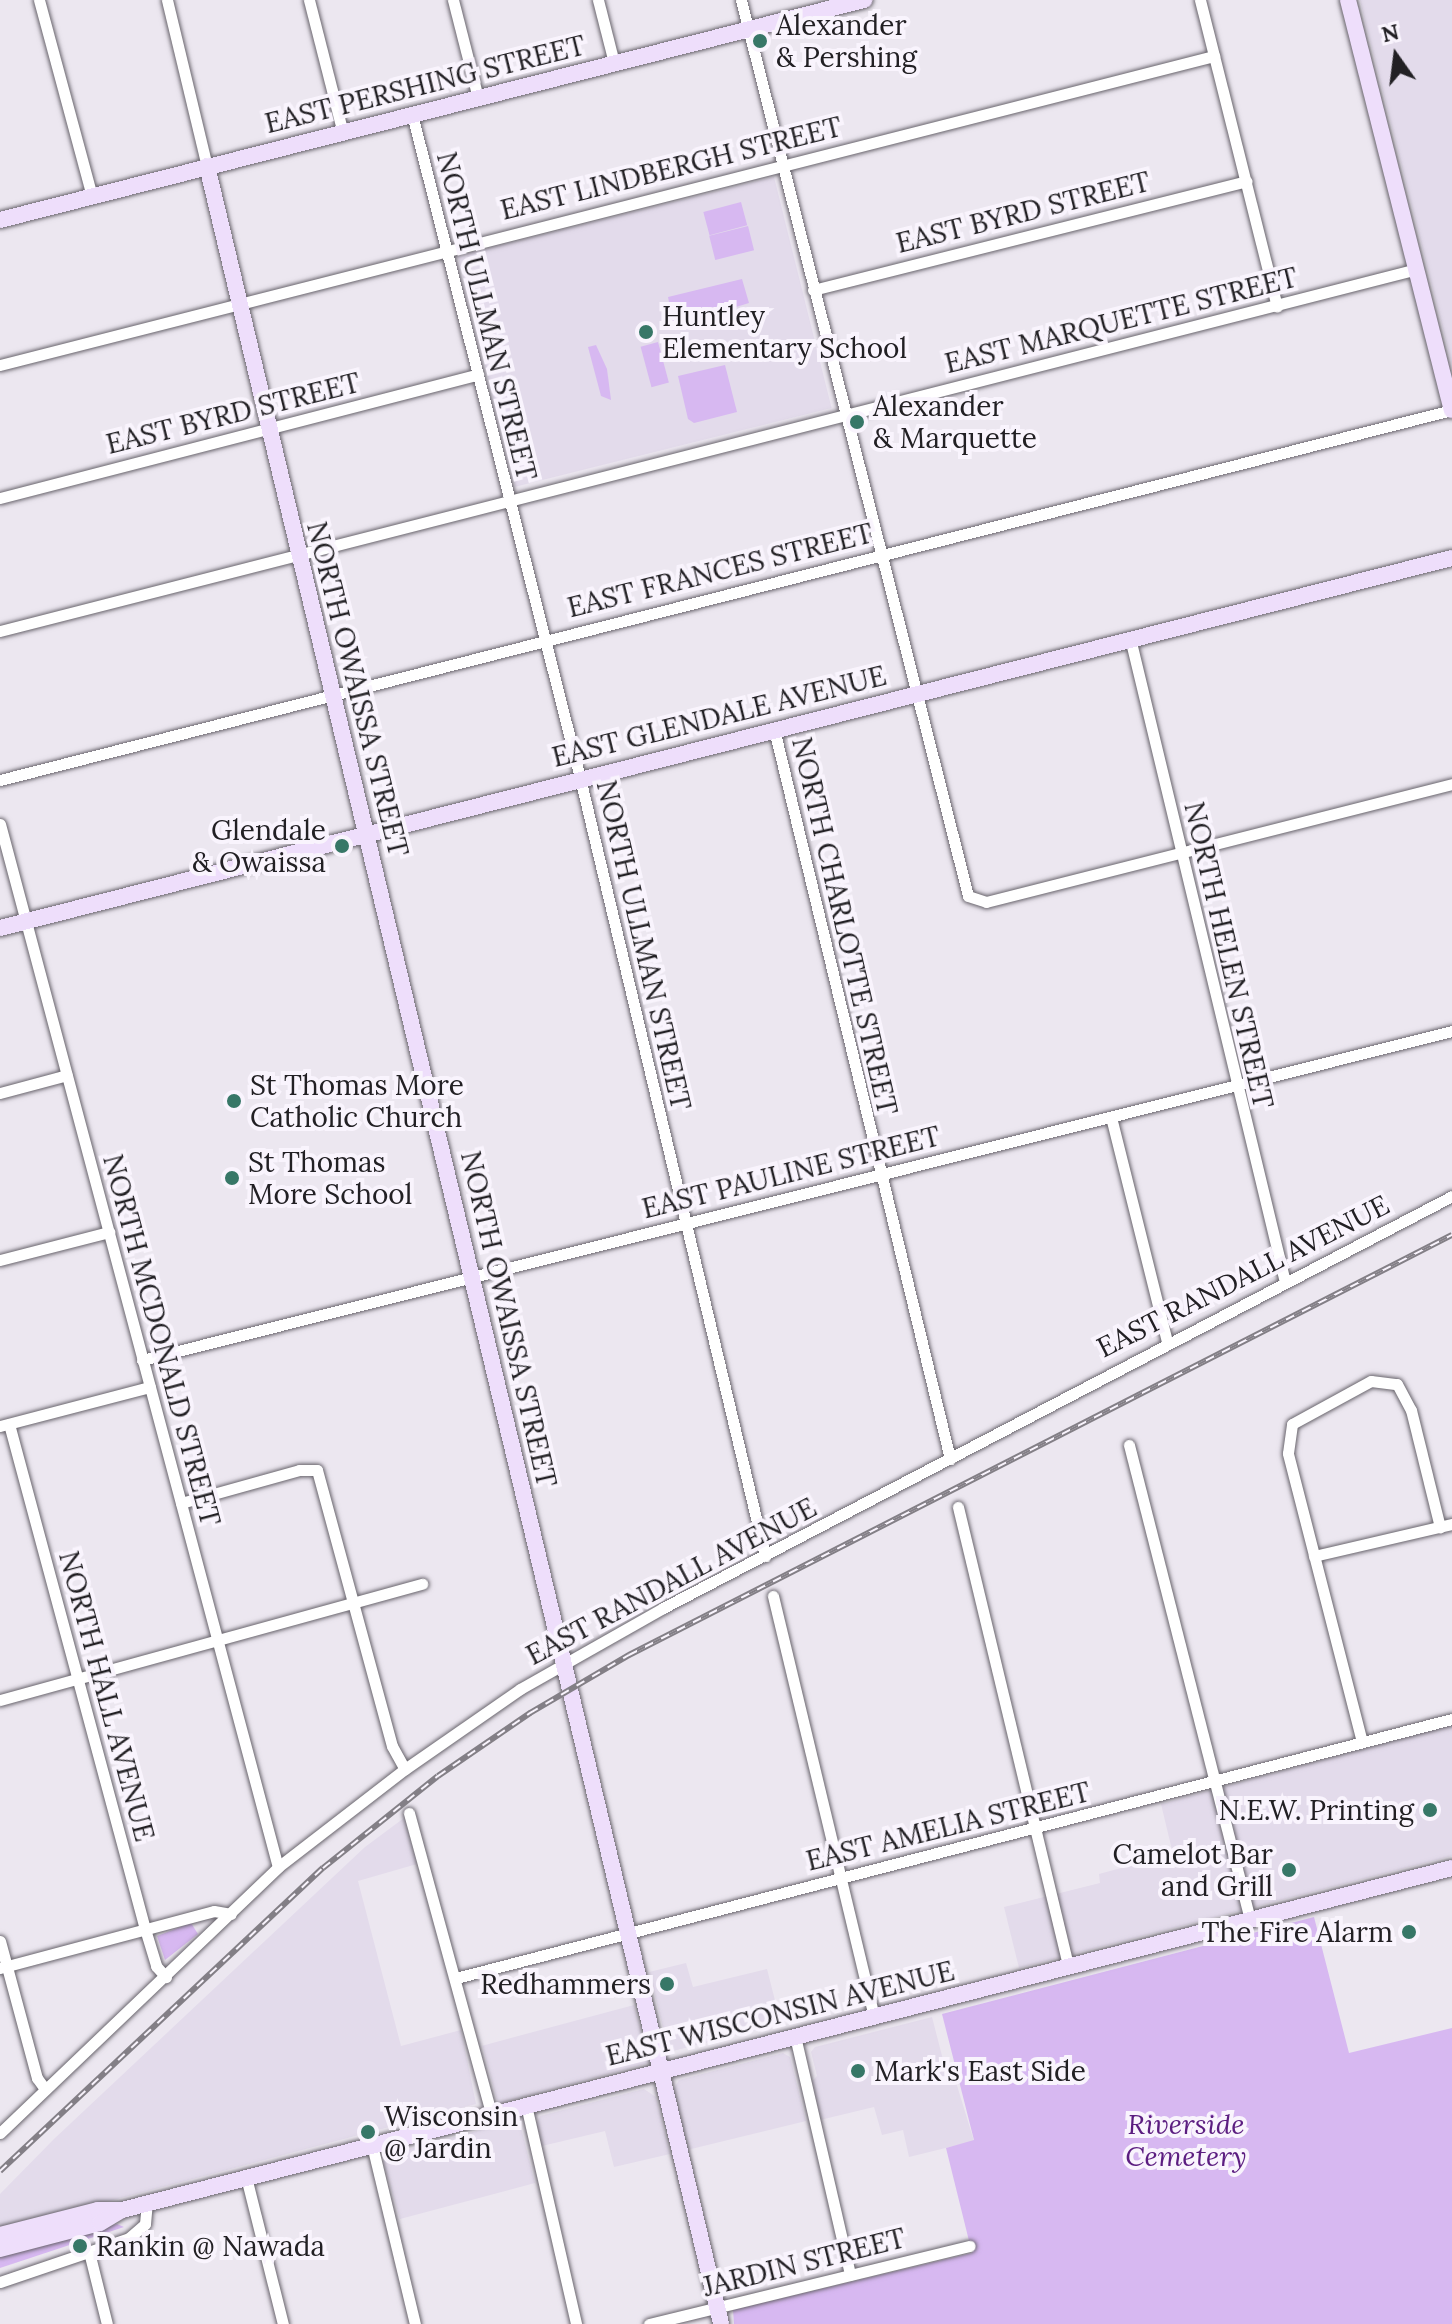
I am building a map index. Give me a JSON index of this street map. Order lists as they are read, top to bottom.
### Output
{
  "streets": {
    "street": [
      "EAST PERSHING STREET",
      "EAST LINDBERGH STREET",
      "EAST BYRD STREET",
      "NORTH ULLMAN STREET",
      "EAST MARQUETTE STREET",
      "EAST FRANCES STREET",
      "NORTH OWAISSA STREET",
      "EAST GLENDALE AVENUE",
      "NORTH CHARLOTTE STREET",
      "NORTH HELEN STREET",
      "EAST PAULINE STREET",
      "EAST RANDALL AVENUE",
      "NORTH MCDONALD STREET",
      "NORTH HALL AVENUE",
      "EAST AMELIA STREET",
      "EAST WISCONSIN AVENUE",
      "JARDIN STREET"
    ]
  },
  "crossings": [
    ["EAST PERSHING STREET", "NORTH ULLMAN STREET"],
    ["EAST PERSHING STREET", "NORTH OWAISSA STREET"],
    ["EAST LINDBERGH STREET", "NORTH ULLMAN STREET"],
    ["EAST LINDBERGH STREET", "NORTH OWAISSA STREET"],
    ["EAST BYRD STREET", "NORTH ULLMAN STREET"],
    ["EAST BYRD STREET", "NORTH OWAISSA STREET"],
    ["NORTH ULLMAN STREET", "EAST MARQUETTE STREET"],
    ["NORTH ULLMAN STREET", "EAST FRANCES STREET"],
    ["NORTH ULLMAN STREET", "EAST GLENDALE AVENUE"],
    ["NORTH ULLMAN STREET", "EAST PAULINE STREET"],
    ["NORTH ULLMAN STREET", "EAST RANDALL AVENUE"],
    ["EAST MARQUETTE STREET", "NORTH OWAISSA STREET"],
    ["EAST FRANCES STREET", "NORTH OWAISSA STREET"],
    ["NORTH OWAISSA STREET", "EAST GLENDALE AVENUE"],
    ["NORTH OWAISSA STREET", "EAST PAULINE STREET"],
    ["NORTH OWAISSA STREET", "EAST RANDALL AVENUE"],
    ["NORTH OWAISSA STREET", "EAST AMELIA STREET"],
    ["NORTH OWAISSA STREET", "EAST WISCONSIN AVENUE"],
    ["NORTH OWAISSA STREET", "JARDIN STREET"],
    ["EAST GLENDALE AVENUE", "NORTH CHARLOTTE STREET"],
    ["EAST GLENDALE AVENUE", "NORTH HELEN STREET"],
    ["EAST GLENDALE AVENUE", "NORTH MCDONALD STREET"],
    ["NORTH CHARLOTTE STREET", "EAST PAULINE STREET"],
    ["NORTH CHARLOTTE STREET", "EAST RANDALL AVENUE"],
    ["NORTH HELEN STREET", "EAST PAULINE STREET"],
    ["NORTH HELEN STREET", "EAST RANDALL AVENUE"],
    ["EAST PAULINE STREET", "NORTH MCDONALD STREET"],
    ["EAST RANDALL AVENUE", "NORTH MCDONALD STREET"],
    ["EAST RANDALL AVENUE", "NORTH HALL AVENUE"]
  ],
  "parks": ["Riverside Cemetery"],
  "places": [
    "Alexander & Pershing",
    "Huntley Elementary School",
    "Alexander & Marquette",
    "Glendale & Owaissa",
    "St Thomas More Catholic Church",
    "St Thomas More School",
    "N.E.W. Printing",
    "Camelot Bar and Grill",
    "The Fire Alarm",
    "Redhammers",
    "Mark's East Side",
    "Wisconsin @ Jardin",
    "Rankin @ Nawada"
  ],
  "north": "top"
}
